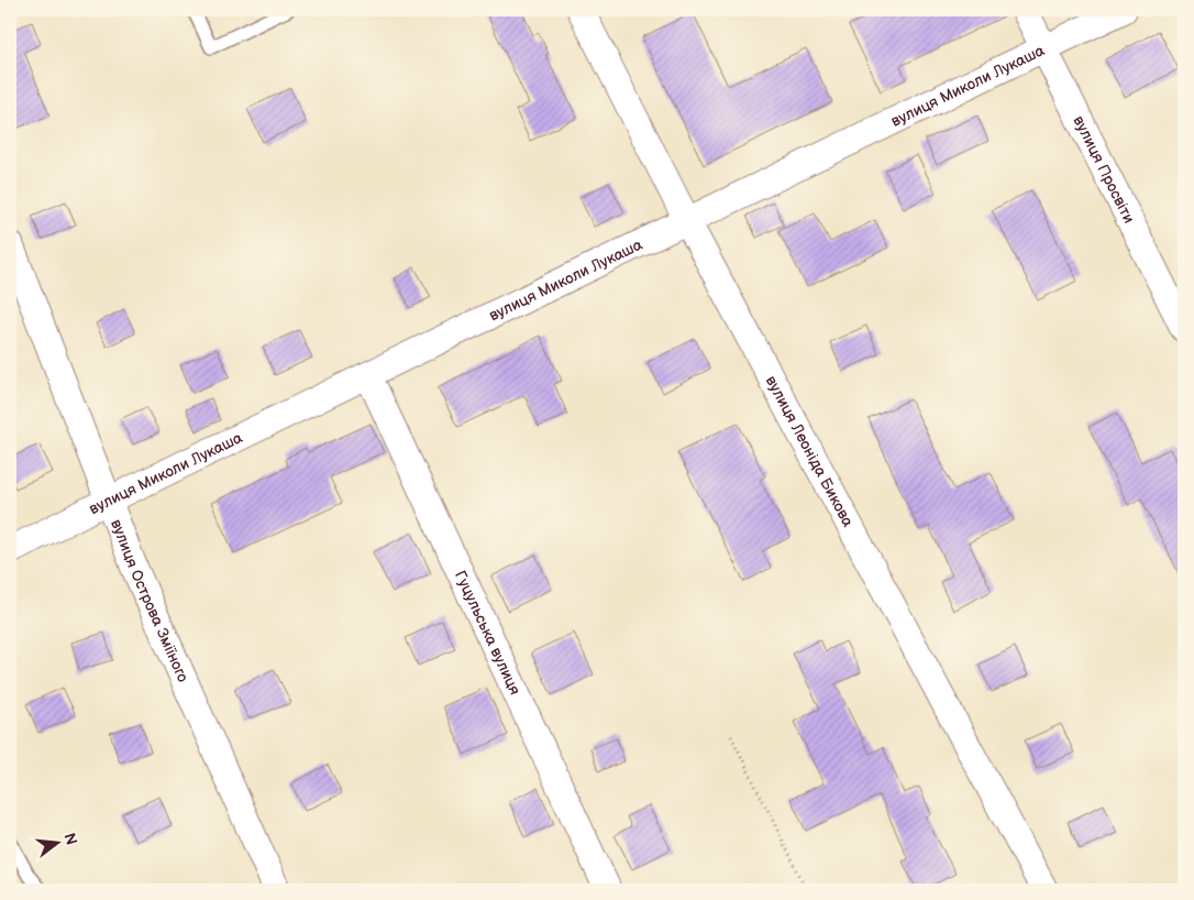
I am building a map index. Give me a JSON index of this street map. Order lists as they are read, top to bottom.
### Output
{
  "streets": {
    "street": [
      "вулиця Миколи Лукаша",
      "вулиця Просвіти",
      "вулиця Леоніда Бикова",
      "вулиця Острова Зміїного",
      "Гуцульська вулиця"
    ]
  },
  "crossings": [
    ["вулиця Миколи Лукаша", "вулиця Просвіти"],
    ["вулиця Миколи Лукаша", "вулиця Леоніда Бикова"],
    ["вулиця Миколи Лукаша", "вулиця Острова Зміїного"],
    ["вулиця Миколи Лукаша", "Гуцульська вулиця"]
  ],
  "north": "right"
}
